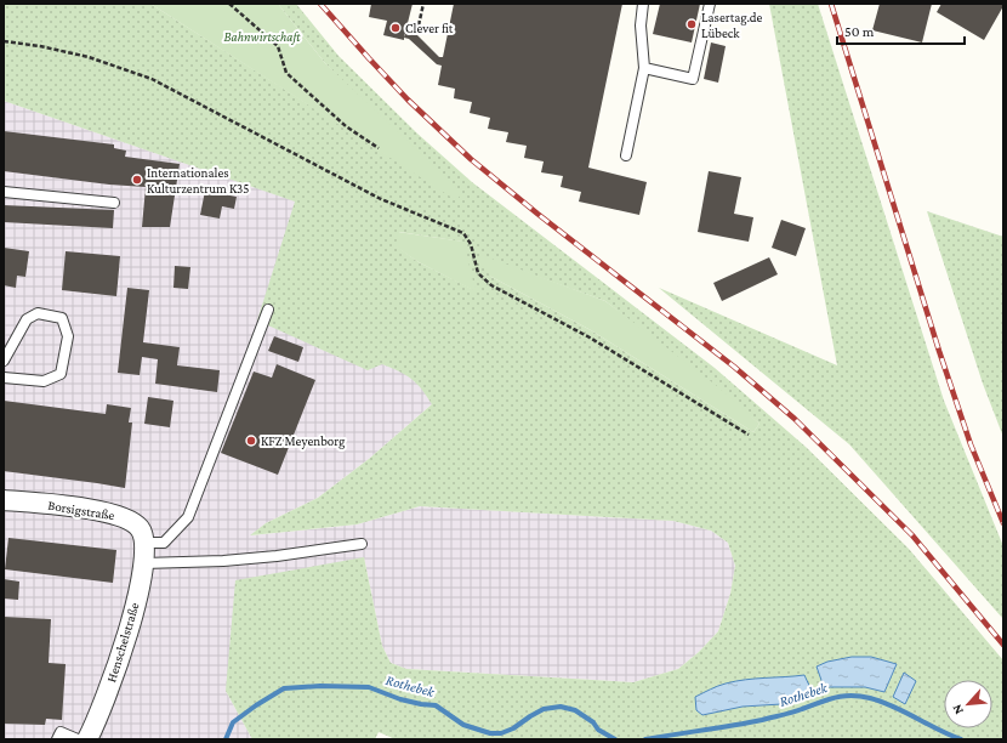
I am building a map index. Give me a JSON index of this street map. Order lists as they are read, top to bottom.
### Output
{
  "streets": {
    "street": ["Borsigstraße", "Henschelstraße"]
  },
  "crossings": [
    ["Borsigstraße", "Henschelstraße"]
  ],
  "water": ["Rothebek"],
  "parks": ["Bahnwirtschaft"],
  "places": [
    "Lasertag.de Lübeck",
    "Clever fit",
    "Internationales Kulturzentrum K35",
    "KFZ Meyenborg"
  ],
  "scale_bar": "50 m",
  "north": "bottom left"
}
